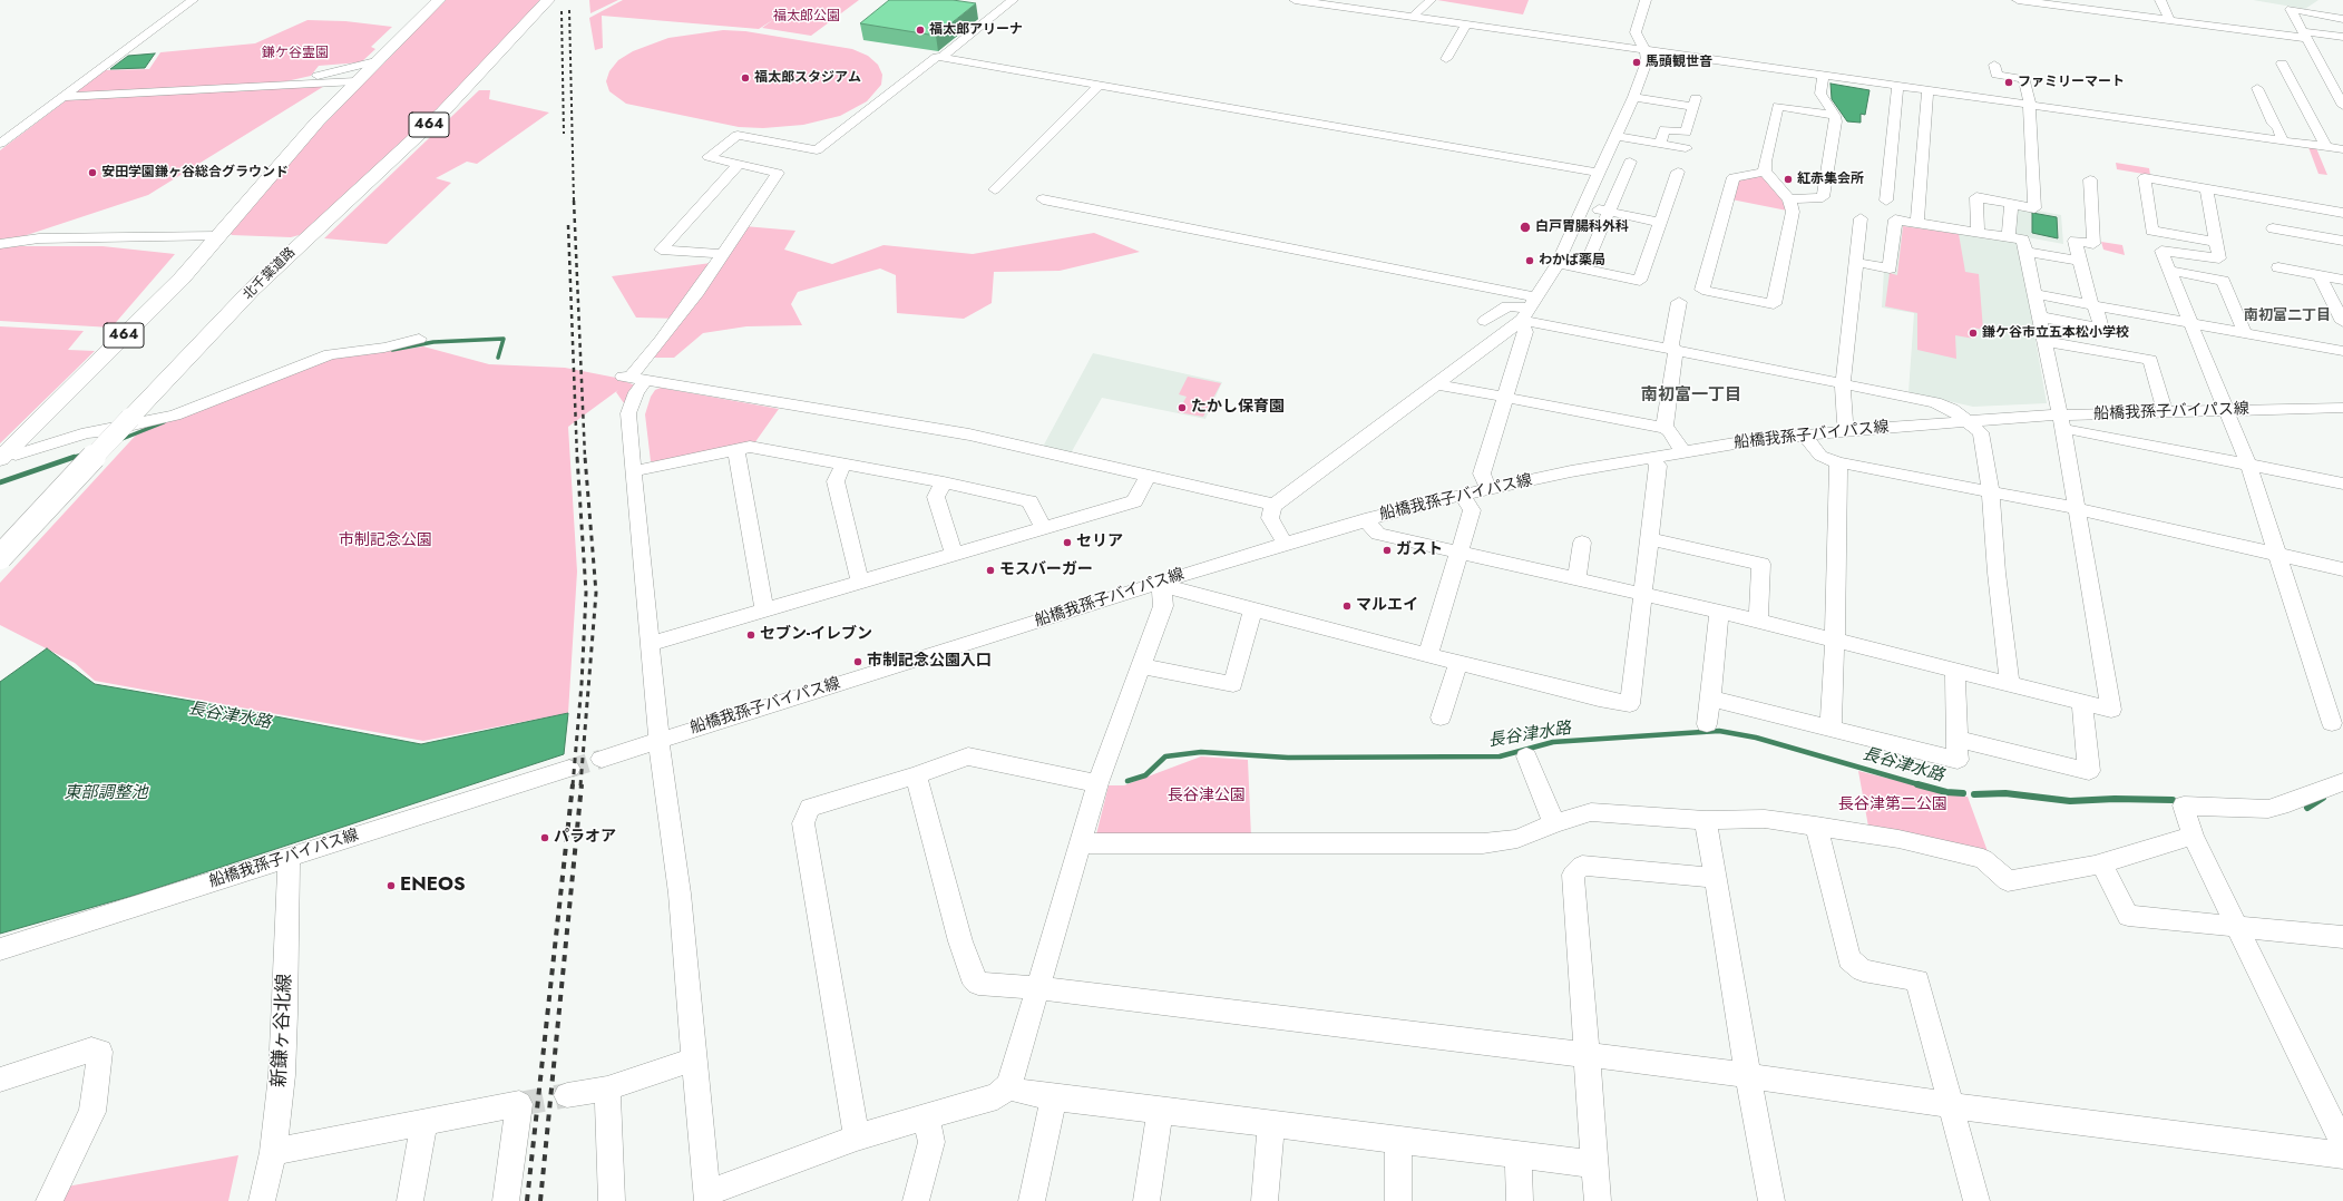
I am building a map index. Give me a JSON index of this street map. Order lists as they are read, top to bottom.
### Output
{
  "streets": {
    "highway": ["464", "北千葉道路"],
    "street": ["船橋我孫子バイパス線", "新鎌ヶ谷北線"]
  },
  "crossings": [
    ["船橋我孫子バイパス線", "新鎌ヶ谷北線"]
  ],
  "districts": ["南初富二丁目", "南初富一丁目"],
  "water": ["長谷津水路", "東部調整池"],
  "parks": [
    "福太郎公園",
    "鎌ケ谷霊園",
    "市制記念公園",
    "長谷津公園",
    "長谷津第二公園"
  ],
  "places": [
    "福太郎アリーナ",
    "馬頭観世音",
    "福太郎スタジアム",
    "ファミリーマート",
    "安田学園鎌ヶ谷総合グラウンド",
    "紅赤集会所",
    "白戸胃腸科外科",
    "わかば薬局",
    "鎌ケ谷市立五本松小学校",
    "たかし保育園",
    "セリア",
    "ガスト",
    "モスバーガー",
    "マルエイ",
    "セブン-イレブン",
    "市制記念公園入口",
    "パラオア",
    "ENEOS"
  ]
}
